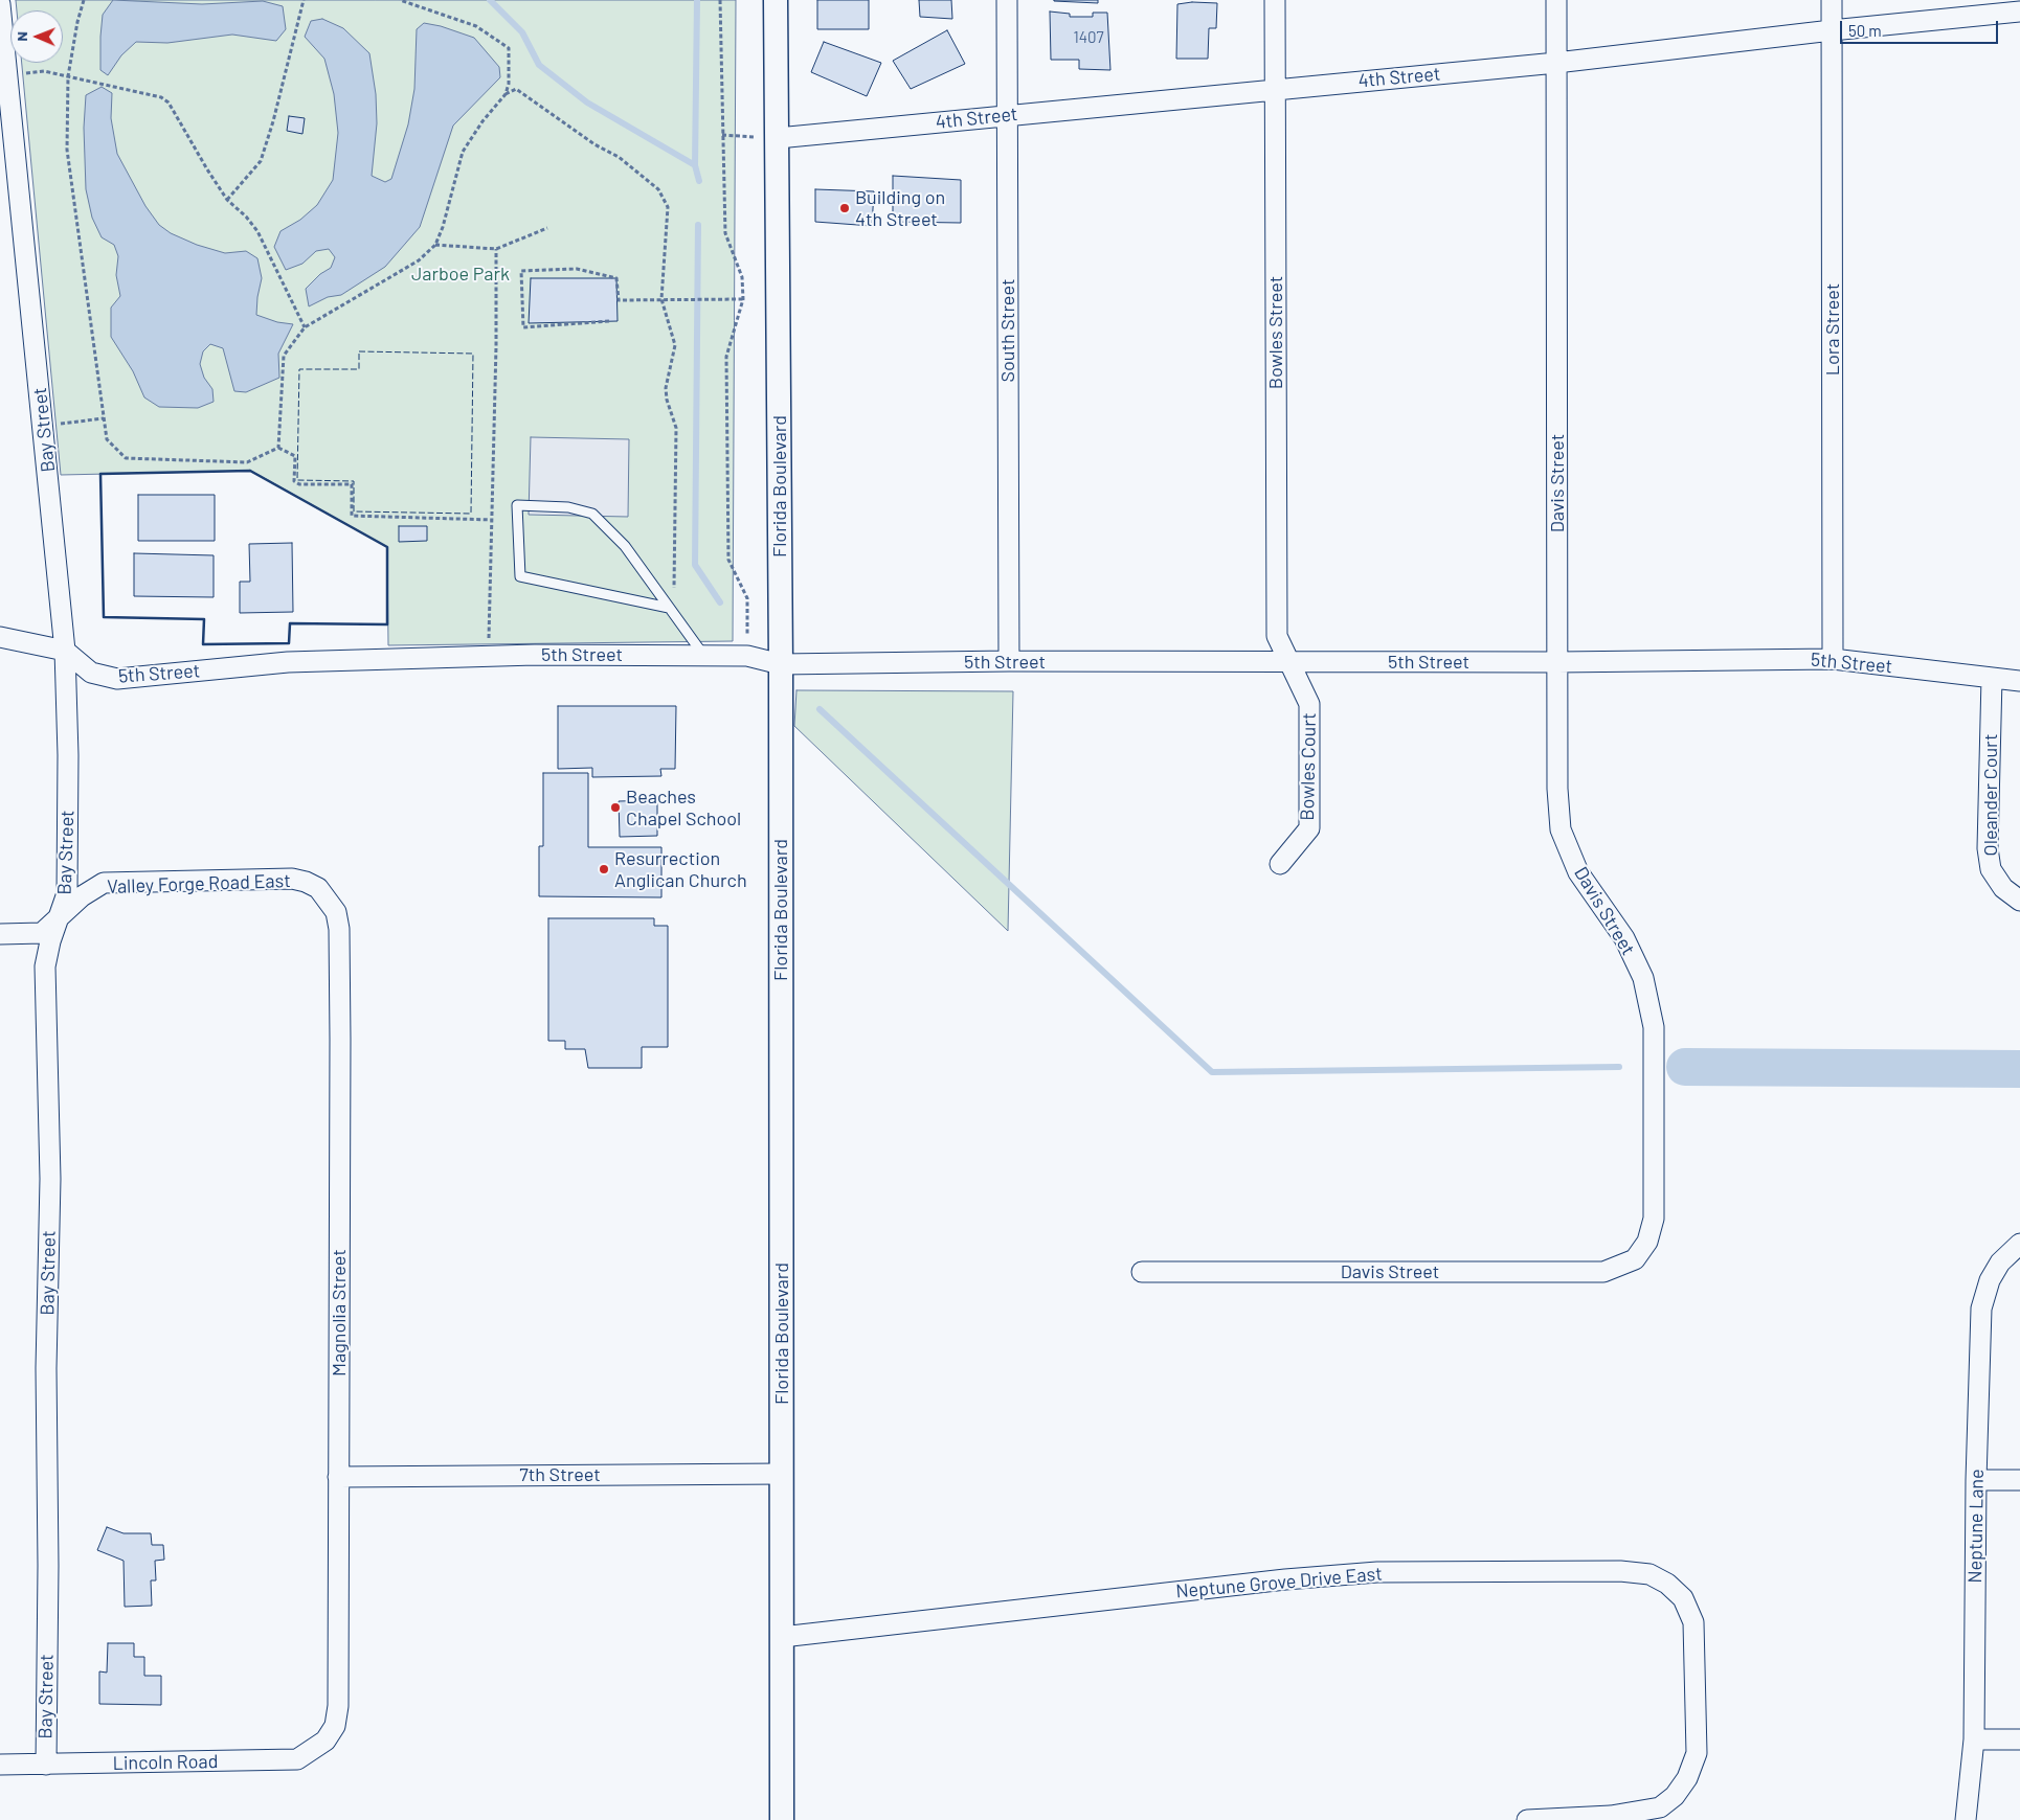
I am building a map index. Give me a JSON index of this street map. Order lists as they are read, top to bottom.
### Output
{
  "streets": {
    "street": [
      "4th Street",
      "Lora Street",
      "South Street",
      "Bowles Street",
      "Bay Street",
      "Davis Street",
      "Florida Boulevard",
      "5th Street",
      "Bowles Court",
      "Oleander Court",
      "Valley Forge Road East",
      "Magnolia Street",
      "7th Street",
      "Neptune Lane",
      "Neptune Grove Drive East",
      "Lincoln Road"
    ]
  },
  "crossings": [
    ["4th Street", "Lora Street"],
    ["4th Street", "South Street"],
    ["4th Street", "Bowles Street"],
    ["4th Street", "Davis Street"],
    ["4th Street", "Florida Boulevard"],
    ["Lora Street", "5th Street"],
    ["South Street", "5th Street"],
    ["Bowles Street", "5th Street"],
    ["Bowles Street", "Bowles Court"],
    ["Bay Street", "5th Street"],
    ["Bay Street", "Valley Forge Road East"],
    ["Bay Street", "Lincoln Road"],
    ["Davis Street", "5th Street"],
    ["Florida Boulevard", "5th Street"],
    ["Florida Boulevard", "7th Street"],
    ["Florida Boulevard", "Neptune Grove Drive East"],
    ["5th Street", "Bowles Court"],
    ["5th Street", "Oleander Court"],
    ["Valley Forge Road East", "Magnolia Street"],
    ["Magnolia Street", "7th Street"],
    ["Magnolia Street", "Lincoln Road"]
  ],
  "parks": ["Jarboe Park"],
  "places": ["Building on 4th Street", "Beaches Chapel School", "Resurrection Anglican Church"],
  "house_numbers": ["1407"],
  "scale_bar": "50 m",
  "north": "left"
}
